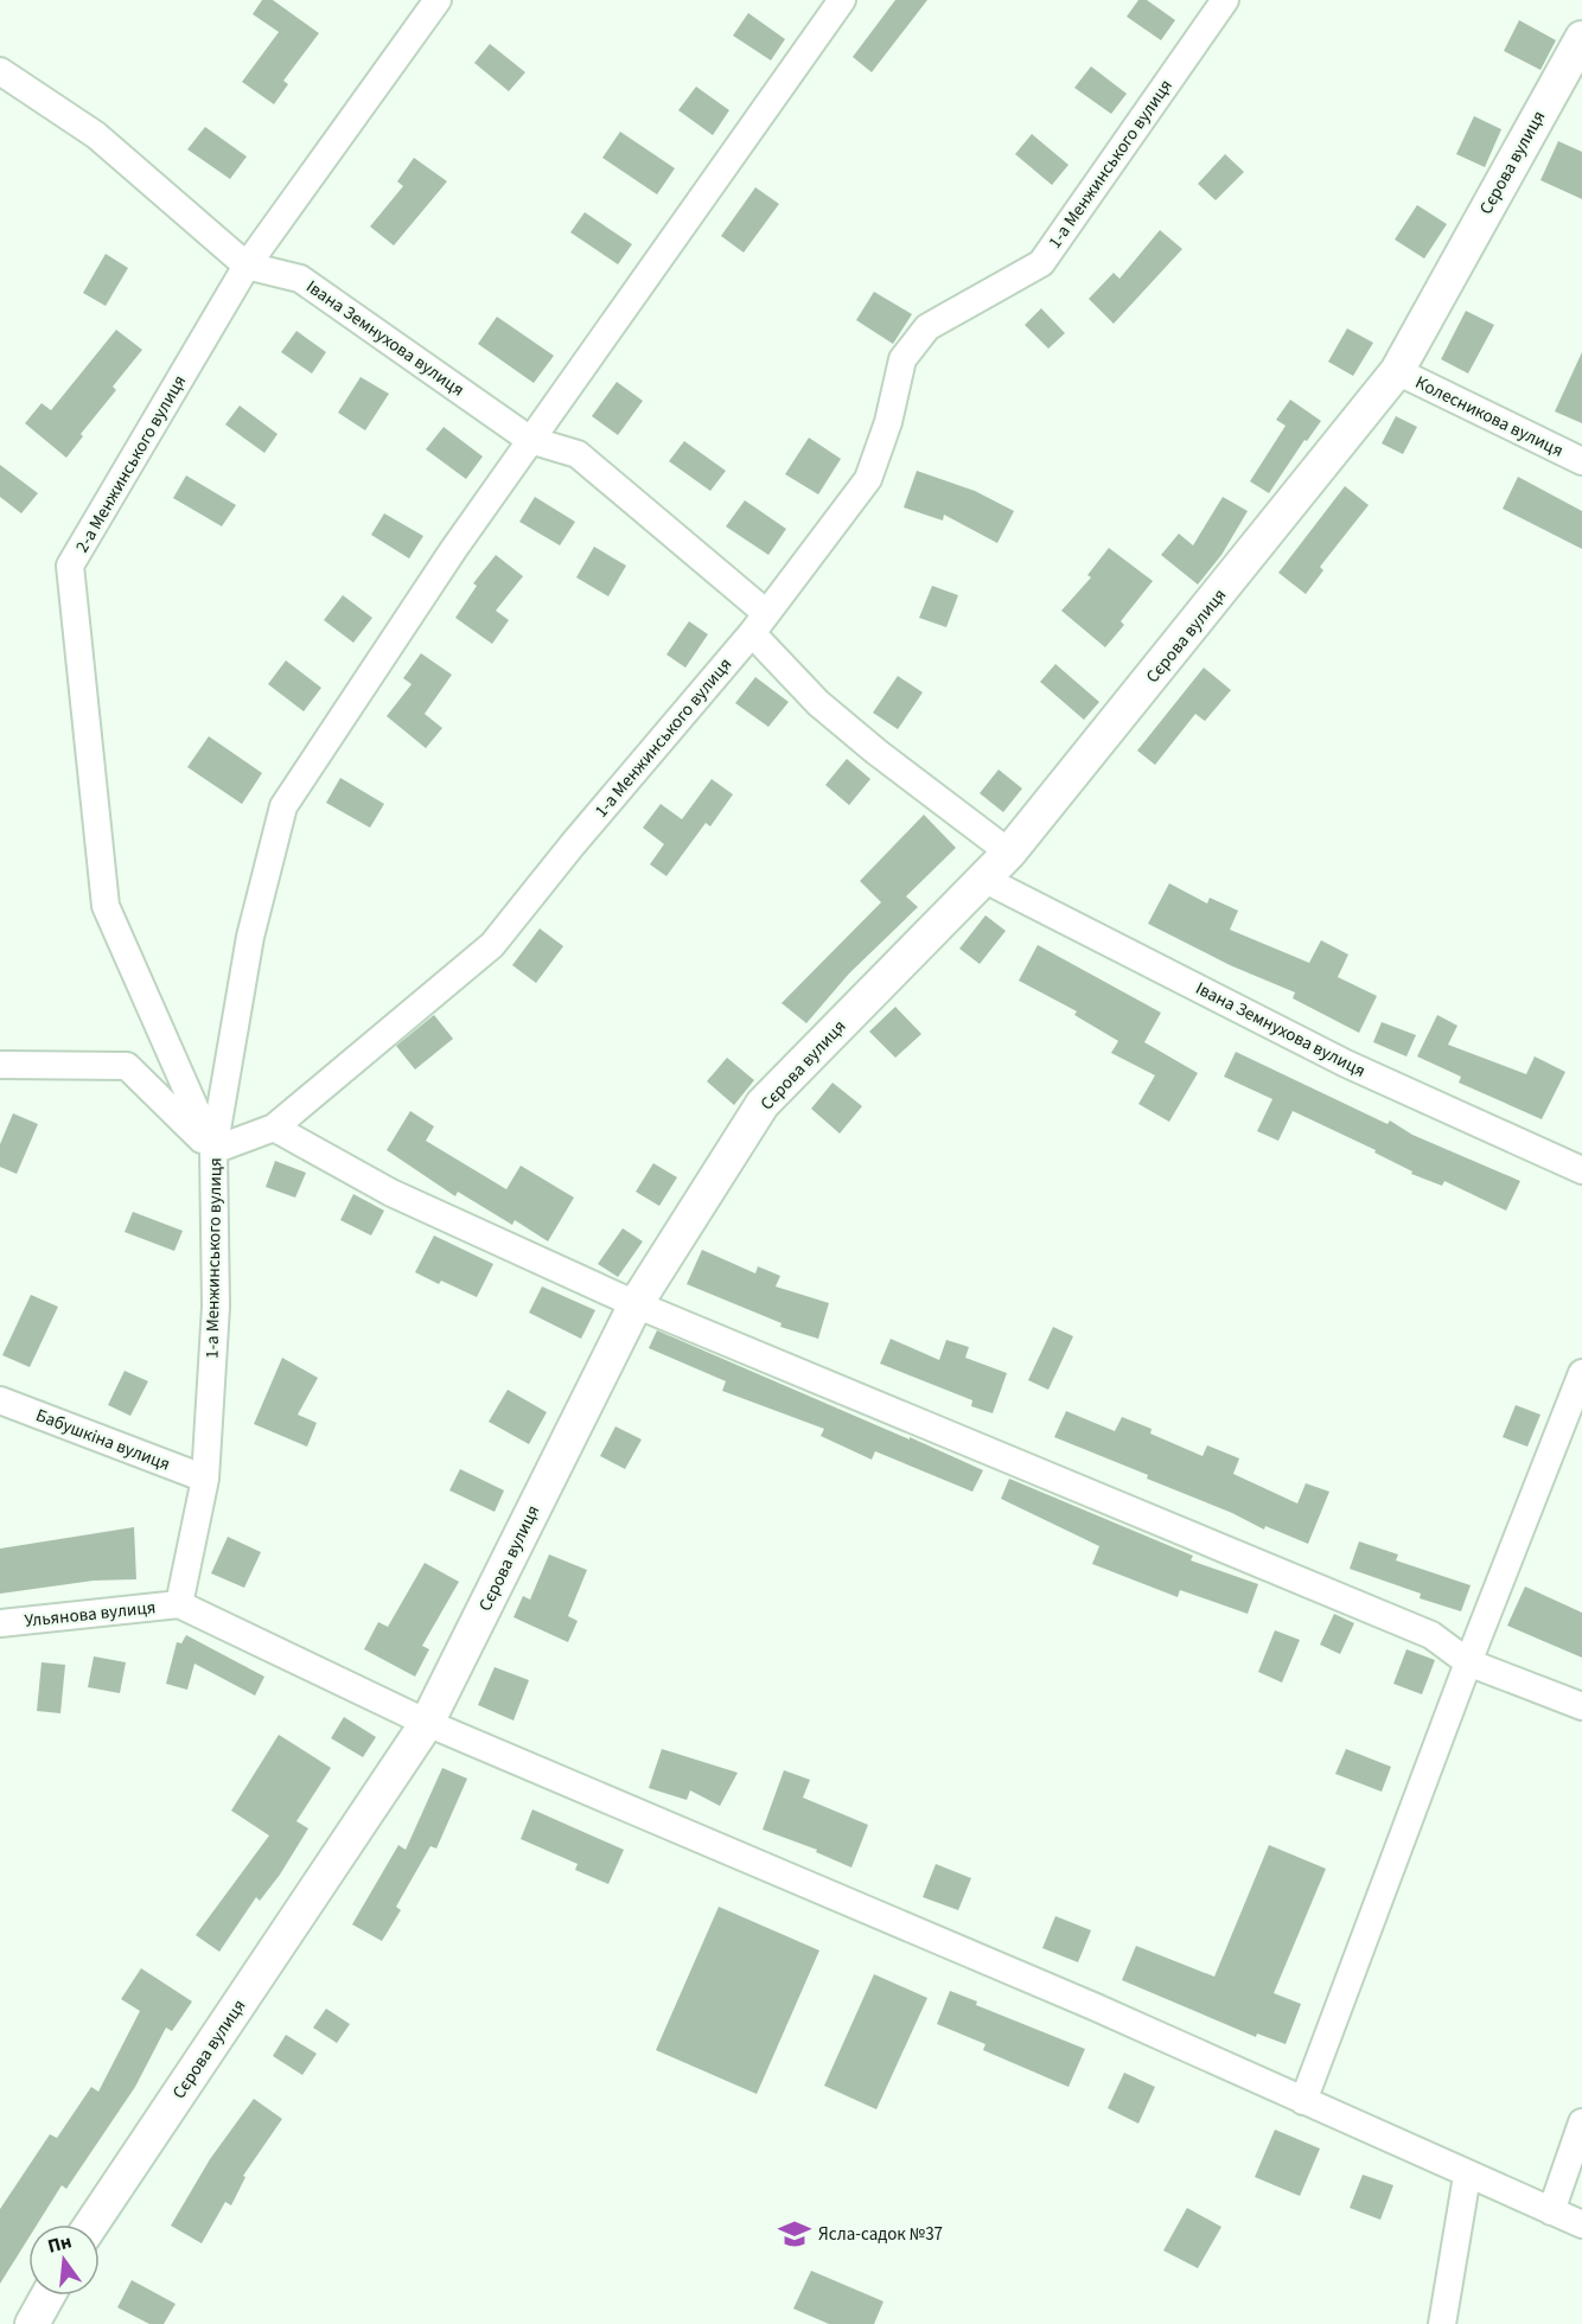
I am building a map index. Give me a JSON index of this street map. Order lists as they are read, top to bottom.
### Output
{
  "streets": {
    "street": [
      "Сєрова вулиця",
      "1-а Менжинського вулиця",
      "Івана Земнухова вулиця",
      "Колесникова вулиця",
      "2-а Менжинського вулиця",
      "Бабушкіна вулиця",
      "Ульянова вулиця"
    ]
  },
  "crossings": [
    ["Сєрова вулиця", "Івана Земнухова вулиця"],
    ["Сєрова вулиця", "Колесникова вулиця"],
    ["1-а Менжинського вулиця", "Івана Земнухова вулиця"],
    ["1-а Менжинського вулиця", "2-а Менжинського вулиця"],
    ["1-а Менжинського вулиця", "Бабушкіна вулиця"],
    ["1-а Менжинського вулиця", "Ульянова вулиця"],
    ["Івана Земнухова вулиця", "2-а Менжинського вулиця"]
  ],
  "places": {
    "school or university": ["Ясла-садок №37"]
  },
  "north": "top"
}
